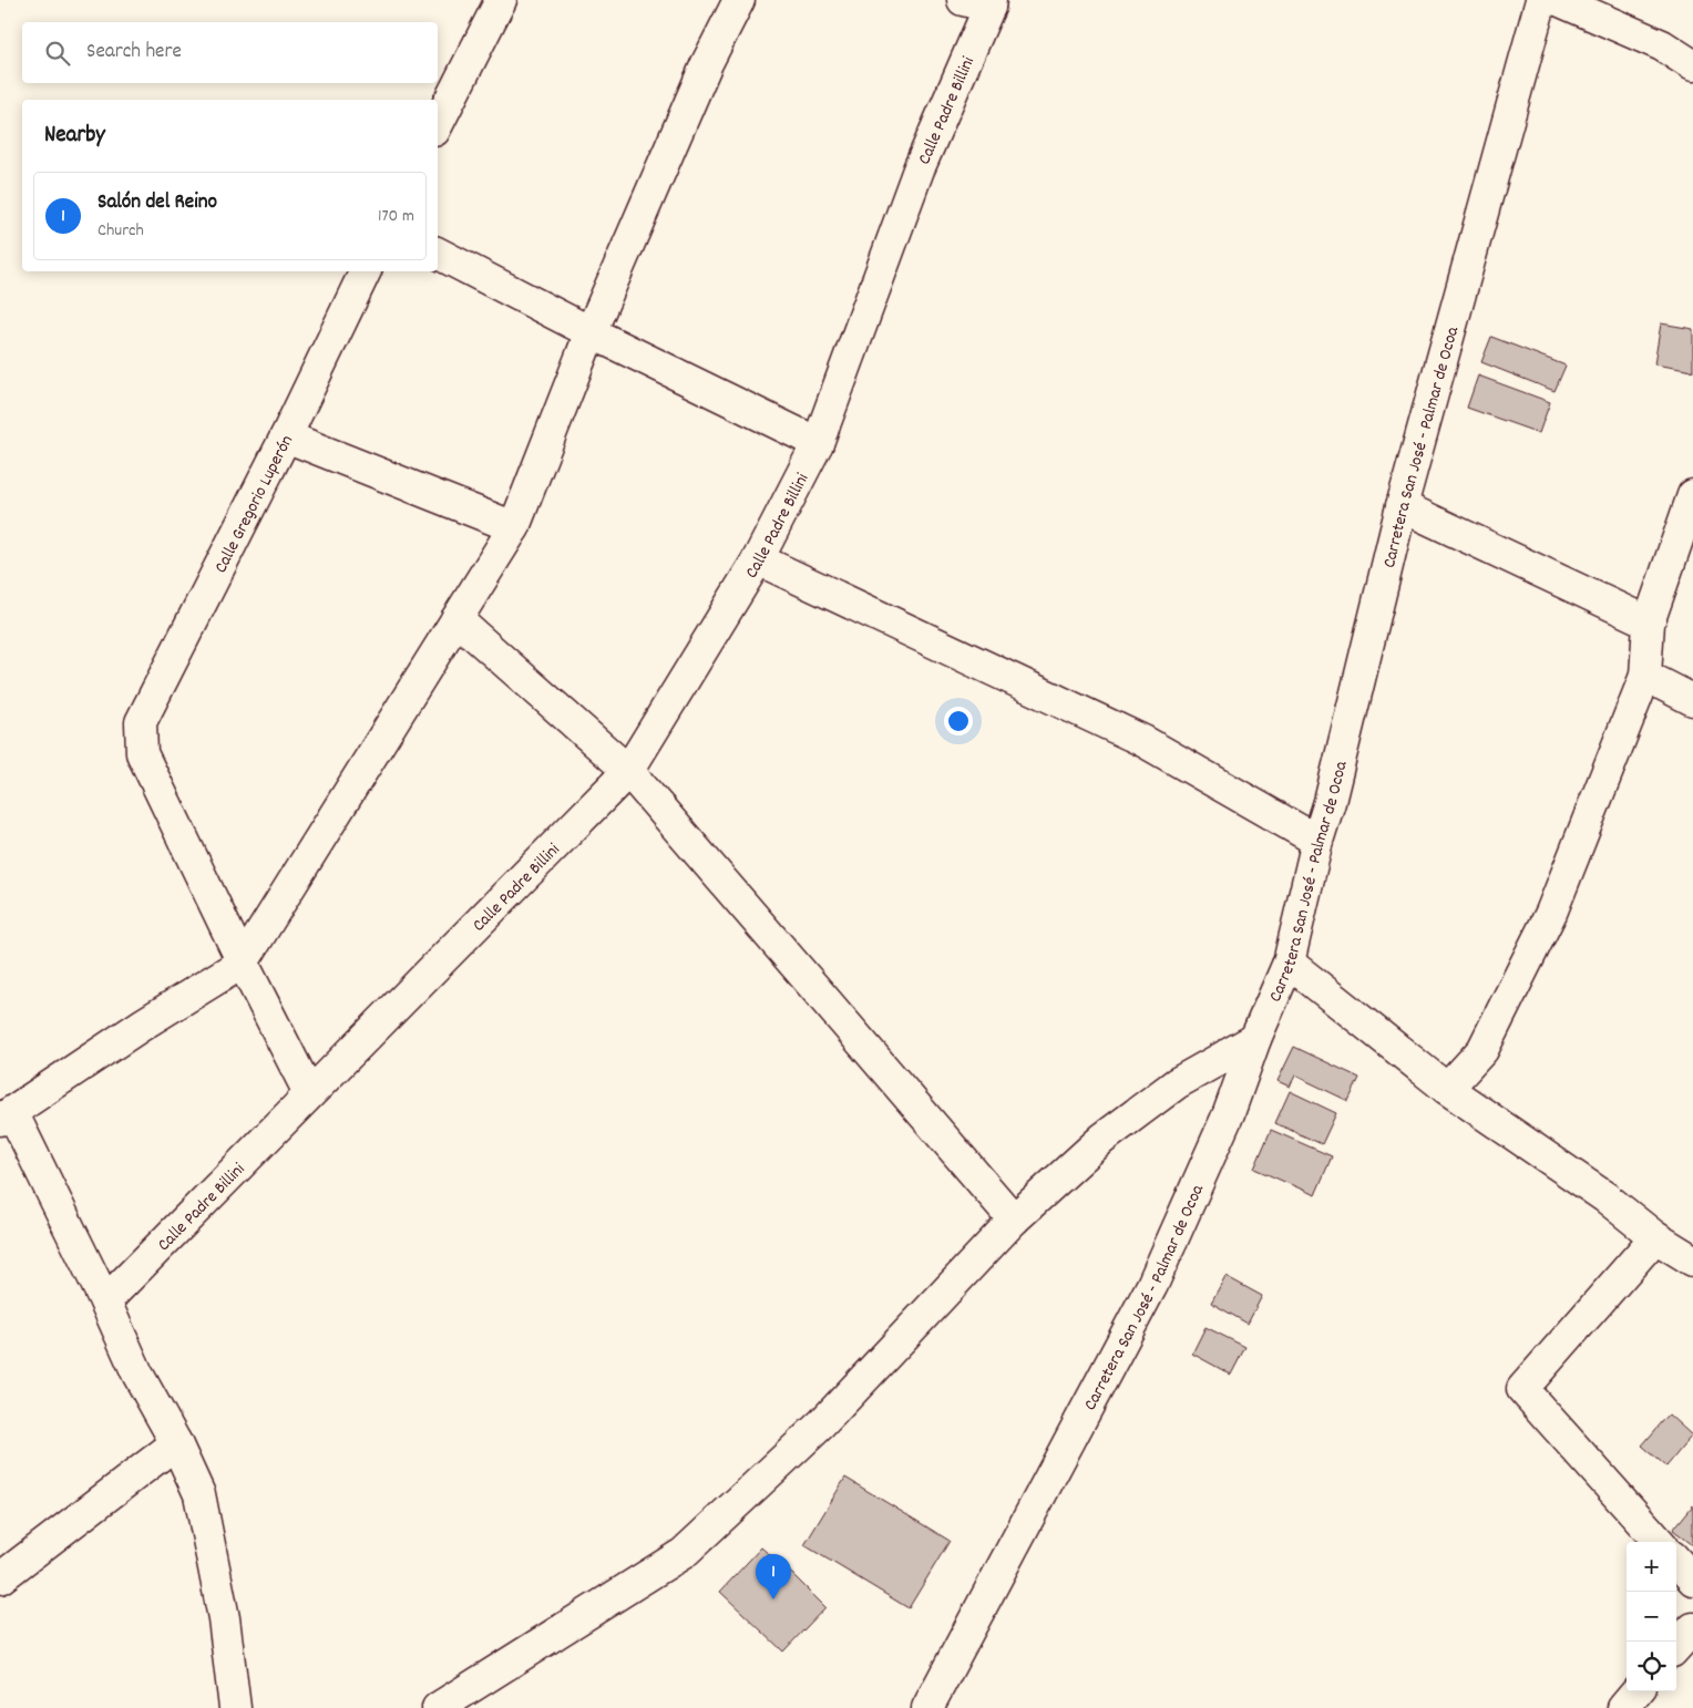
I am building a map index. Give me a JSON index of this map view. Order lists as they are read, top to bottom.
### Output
{
  "streets": {
    "street": ["Calle Padre Billini", "Carretera San José - Palmar de Ocoa", "Calle Gregorio Luperón"]
  },
  "page": {
    "search": "Search here",
    "heading": "Nearby",
    "list": [
      {
        "mark": "1",
        "name": "Salón del Reino",
        "note": "Church",
        "value": "170 m"
      }
    ],
    "map_buttons": ["+", "−"],
    "pins": "1"
  }
}
